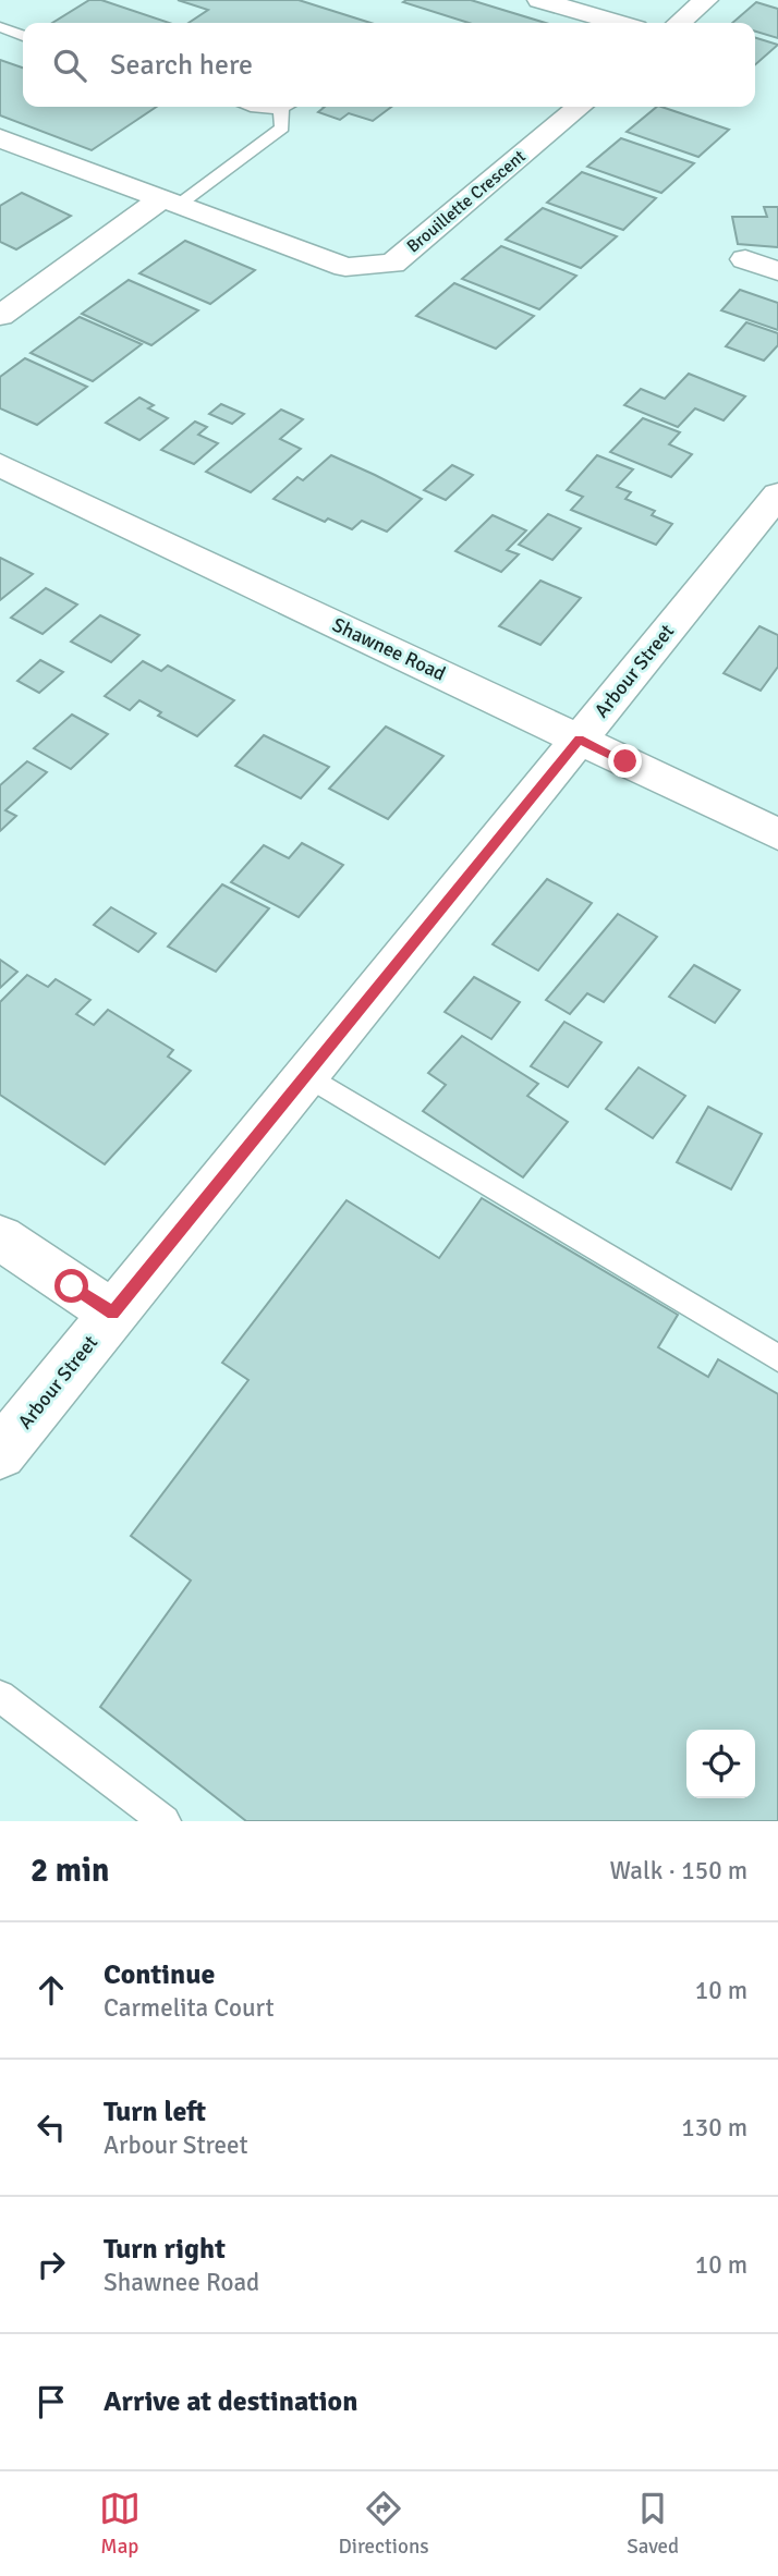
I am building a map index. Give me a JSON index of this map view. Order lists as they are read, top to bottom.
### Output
{
  "streets": {
    "street": ["Brouillette Crescent", "Shawnee Road", "Arbour Street"]
  },
  "crossings": [
    ["Shawnee Road", "Arbour Street"]
  ],
  "page": {
    "search": "Search here",
    "heading": ["2 min", "Walk · 150 m"],
    "list": [
      ["Continue", "Carmelita Court", "10 m"],
      ["Turn left", "Arbour Street", "130 m"],
      ["Turn right", "Shawnee Road", "10 m"],
      "Arrive at destination"
    ],
    "nav": ["Map", "Directions", "Saved"]
  }
}
